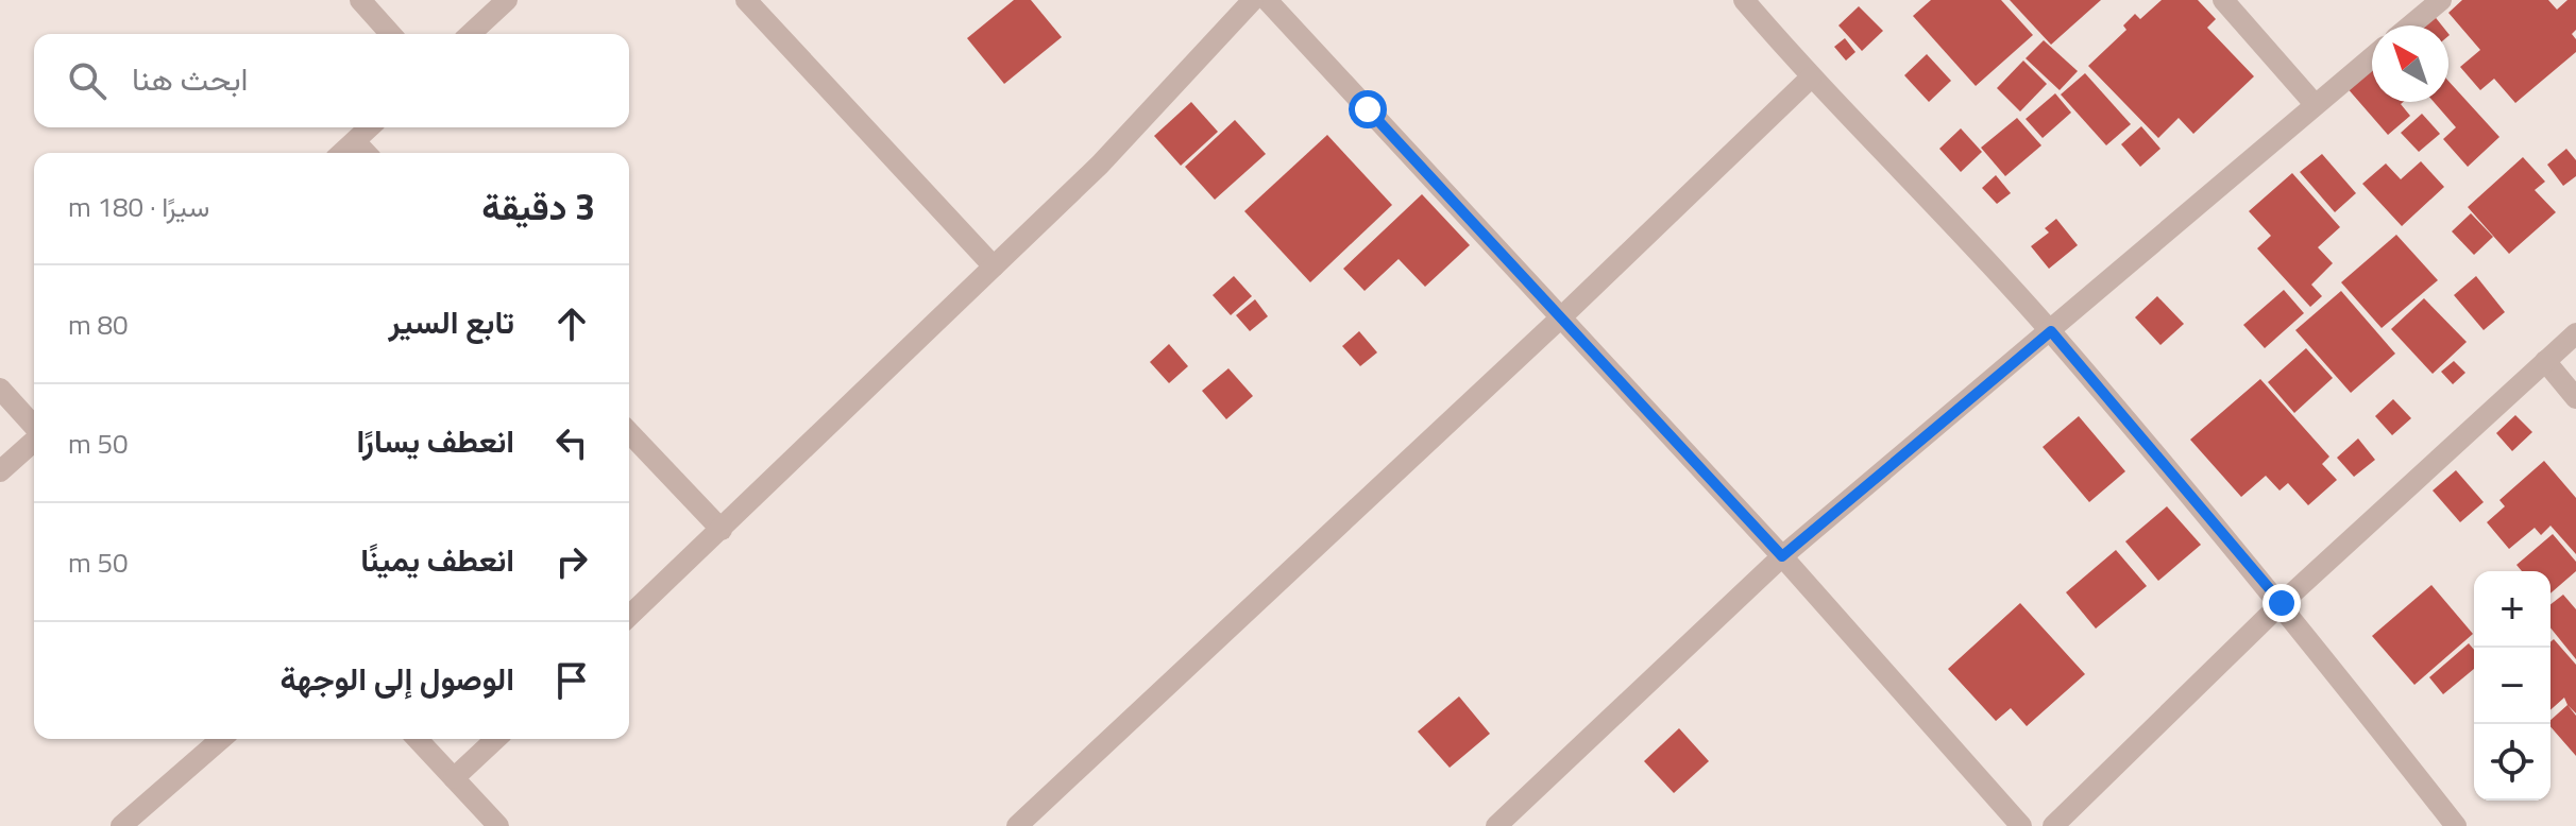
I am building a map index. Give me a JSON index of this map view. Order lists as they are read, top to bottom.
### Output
{
  "north": "top left",
  "page": {
    "search": "ابحث هنا",
    "heading": ["3 دقيقة", "سيرًا · 180 m"],
    "list": [
      ["تابع السير", "80 m"],
      ["انعطف يسارًا", "50 m"],
      ["انعطف يمينًا", "50 m"],
      "الوصول إلى الوجهة"
    ],
    "map_buttons": ["+", "−"]
  }
}
